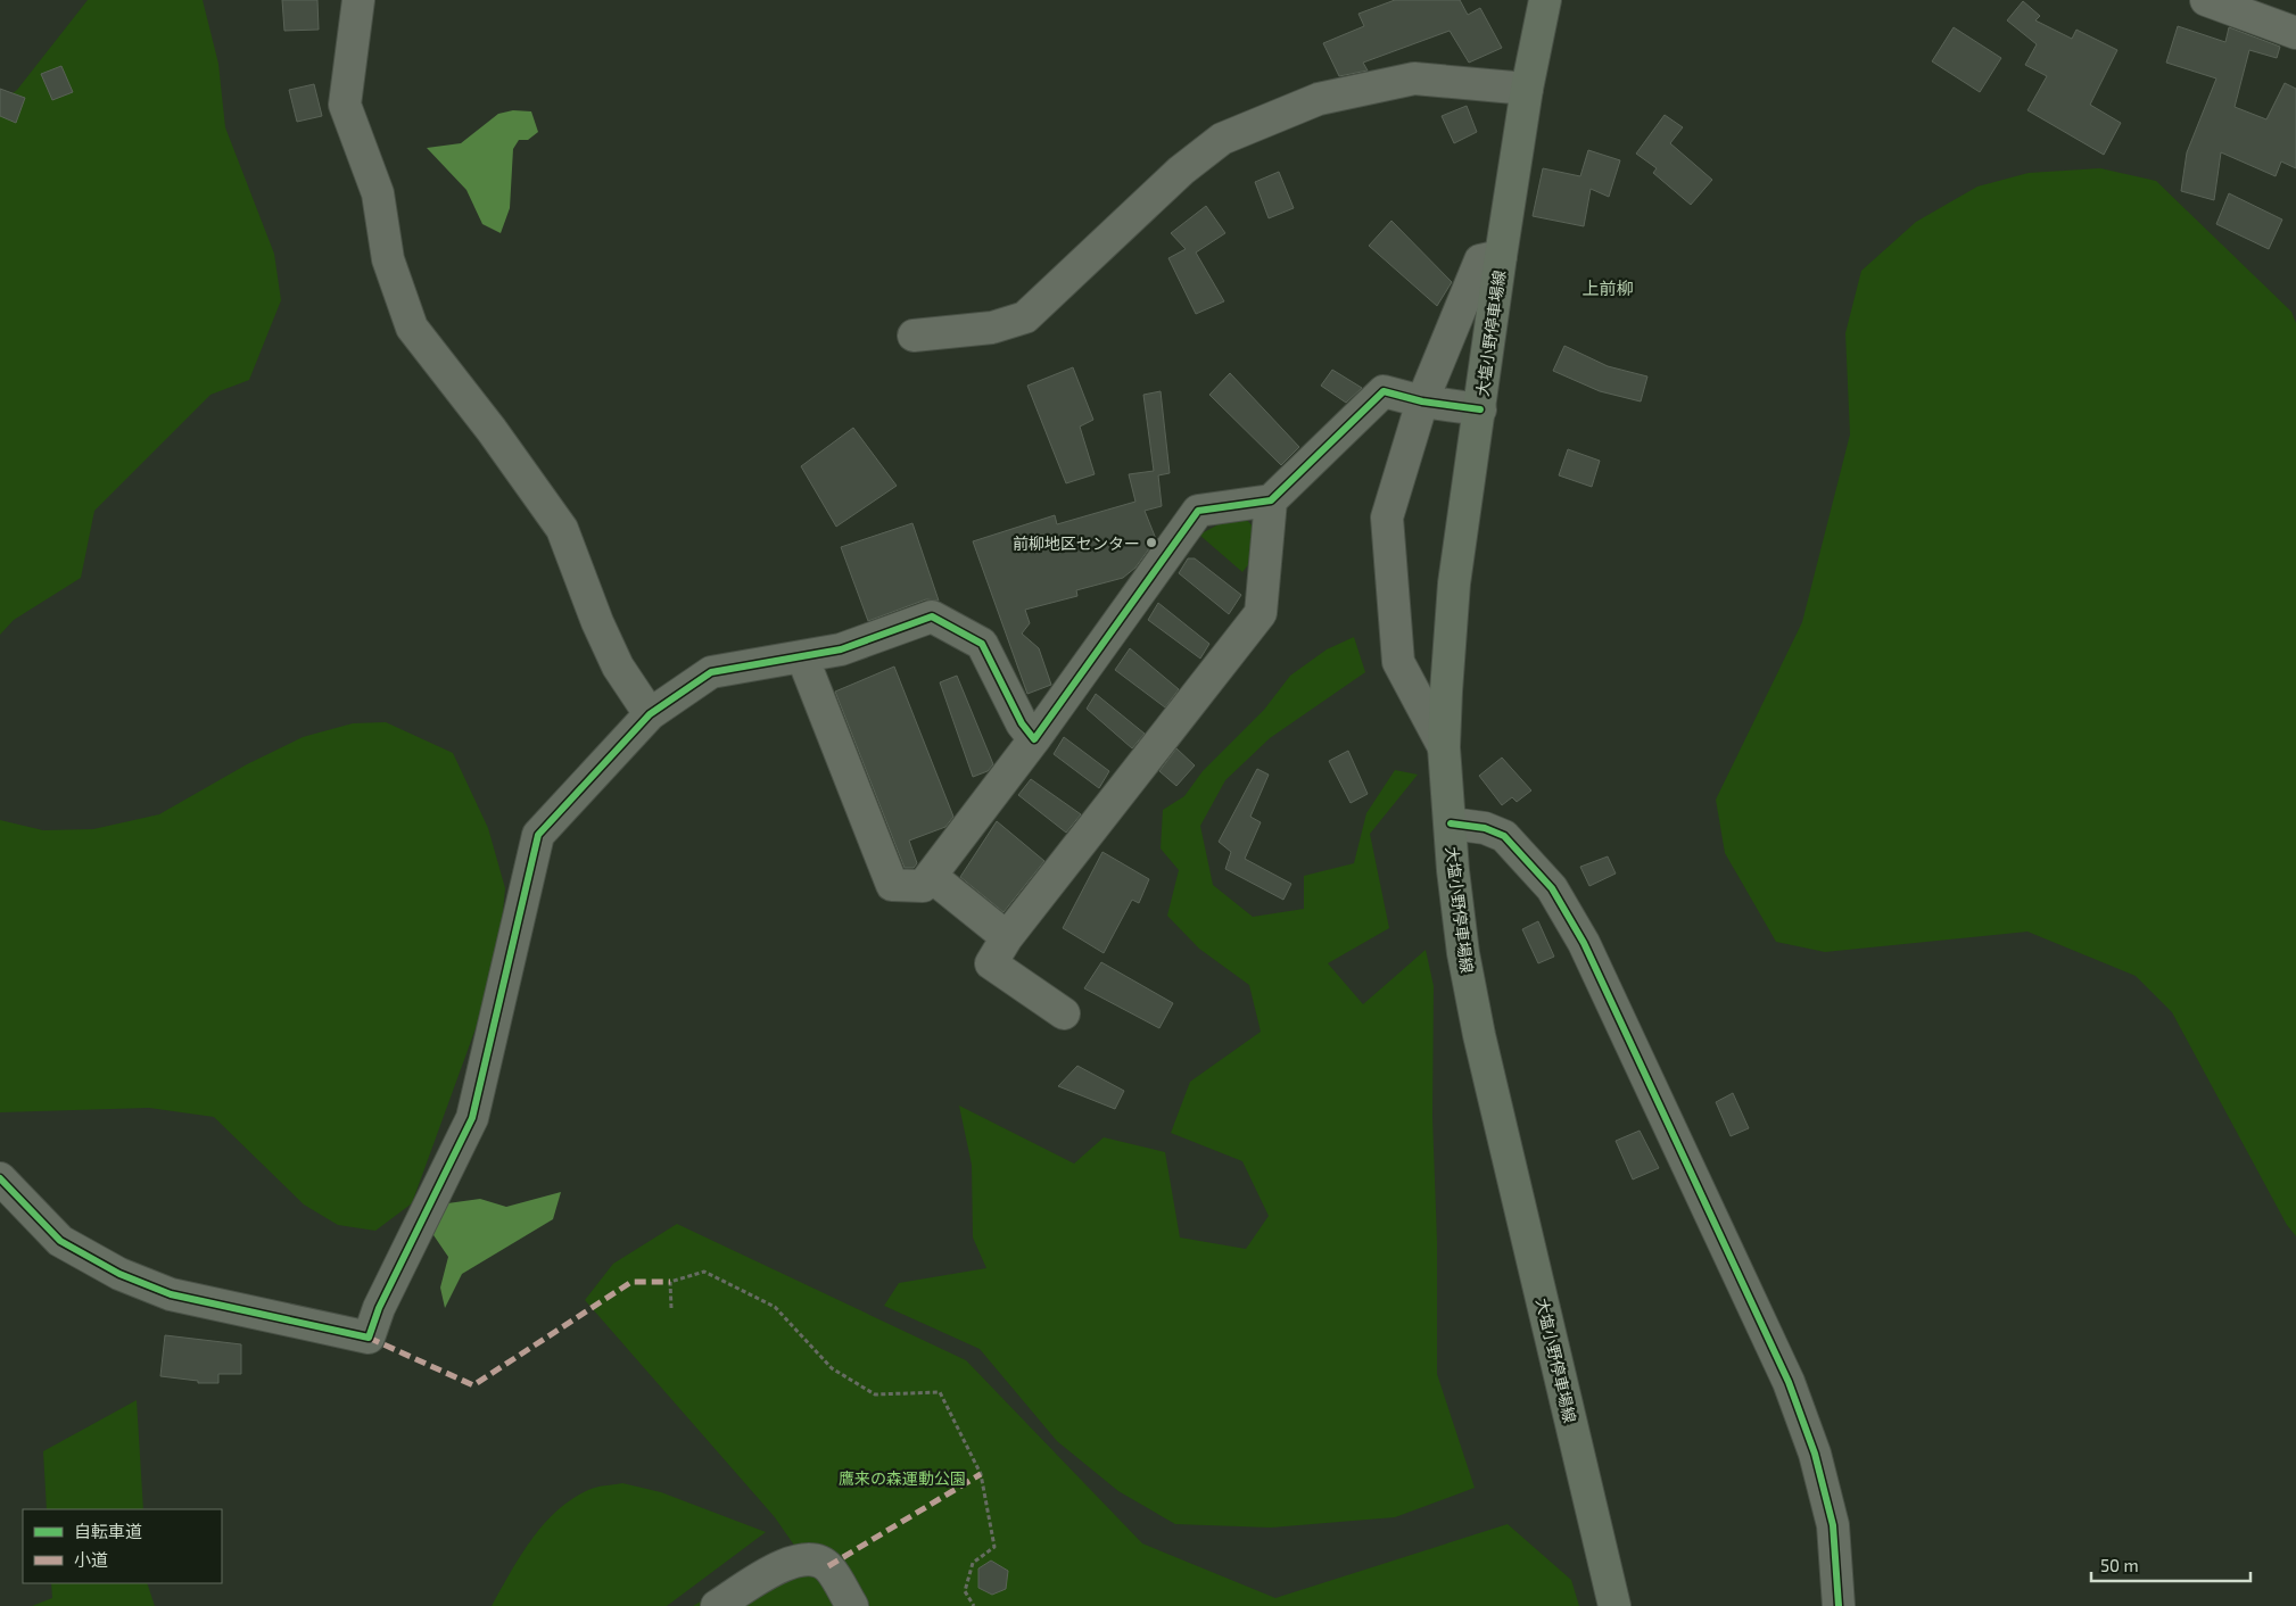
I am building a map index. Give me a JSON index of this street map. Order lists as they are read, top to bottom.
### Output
{
  "streets": {
    "main road": ["大塩小野停車場線"]
  },
  "districts": ["上前柳"],
  "parks": ["鷹来の森運動公園"],
  "places": ["前柳地区センター"],
  "legend": ["自転車道", "小道"],
  "scale_bar": "50 m"
}
